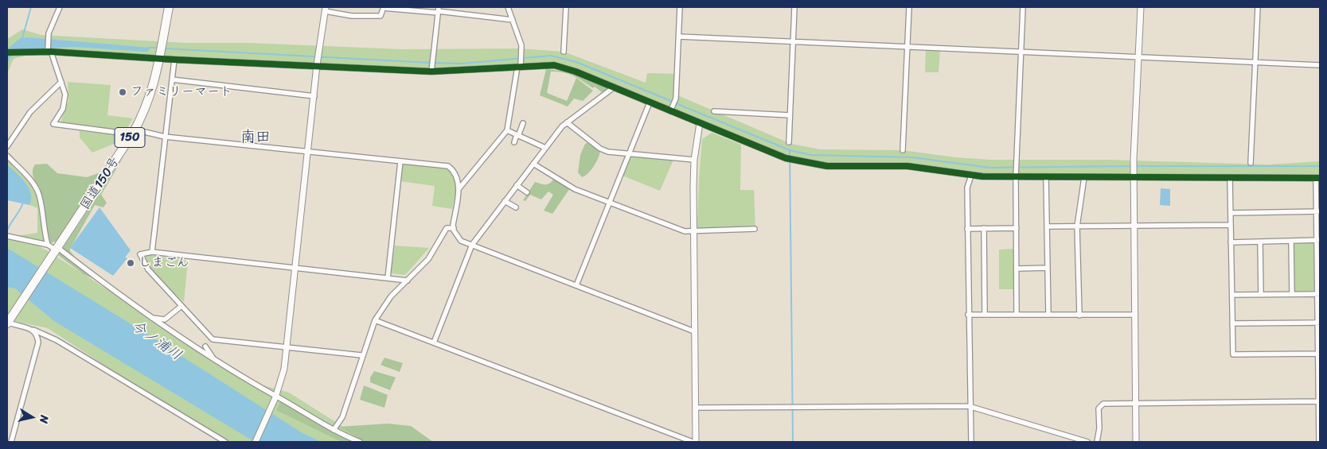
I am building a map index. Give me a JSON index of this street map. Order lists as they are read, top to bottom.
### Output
{
  "streets": {
    "highway": ["150", "国道150号"]
  },
  "districts": ["南田"],
  "water": ["今ノ浦川"],
  "places": ["ファミリーマート", "しまごん"],
  "north": "right"
}
